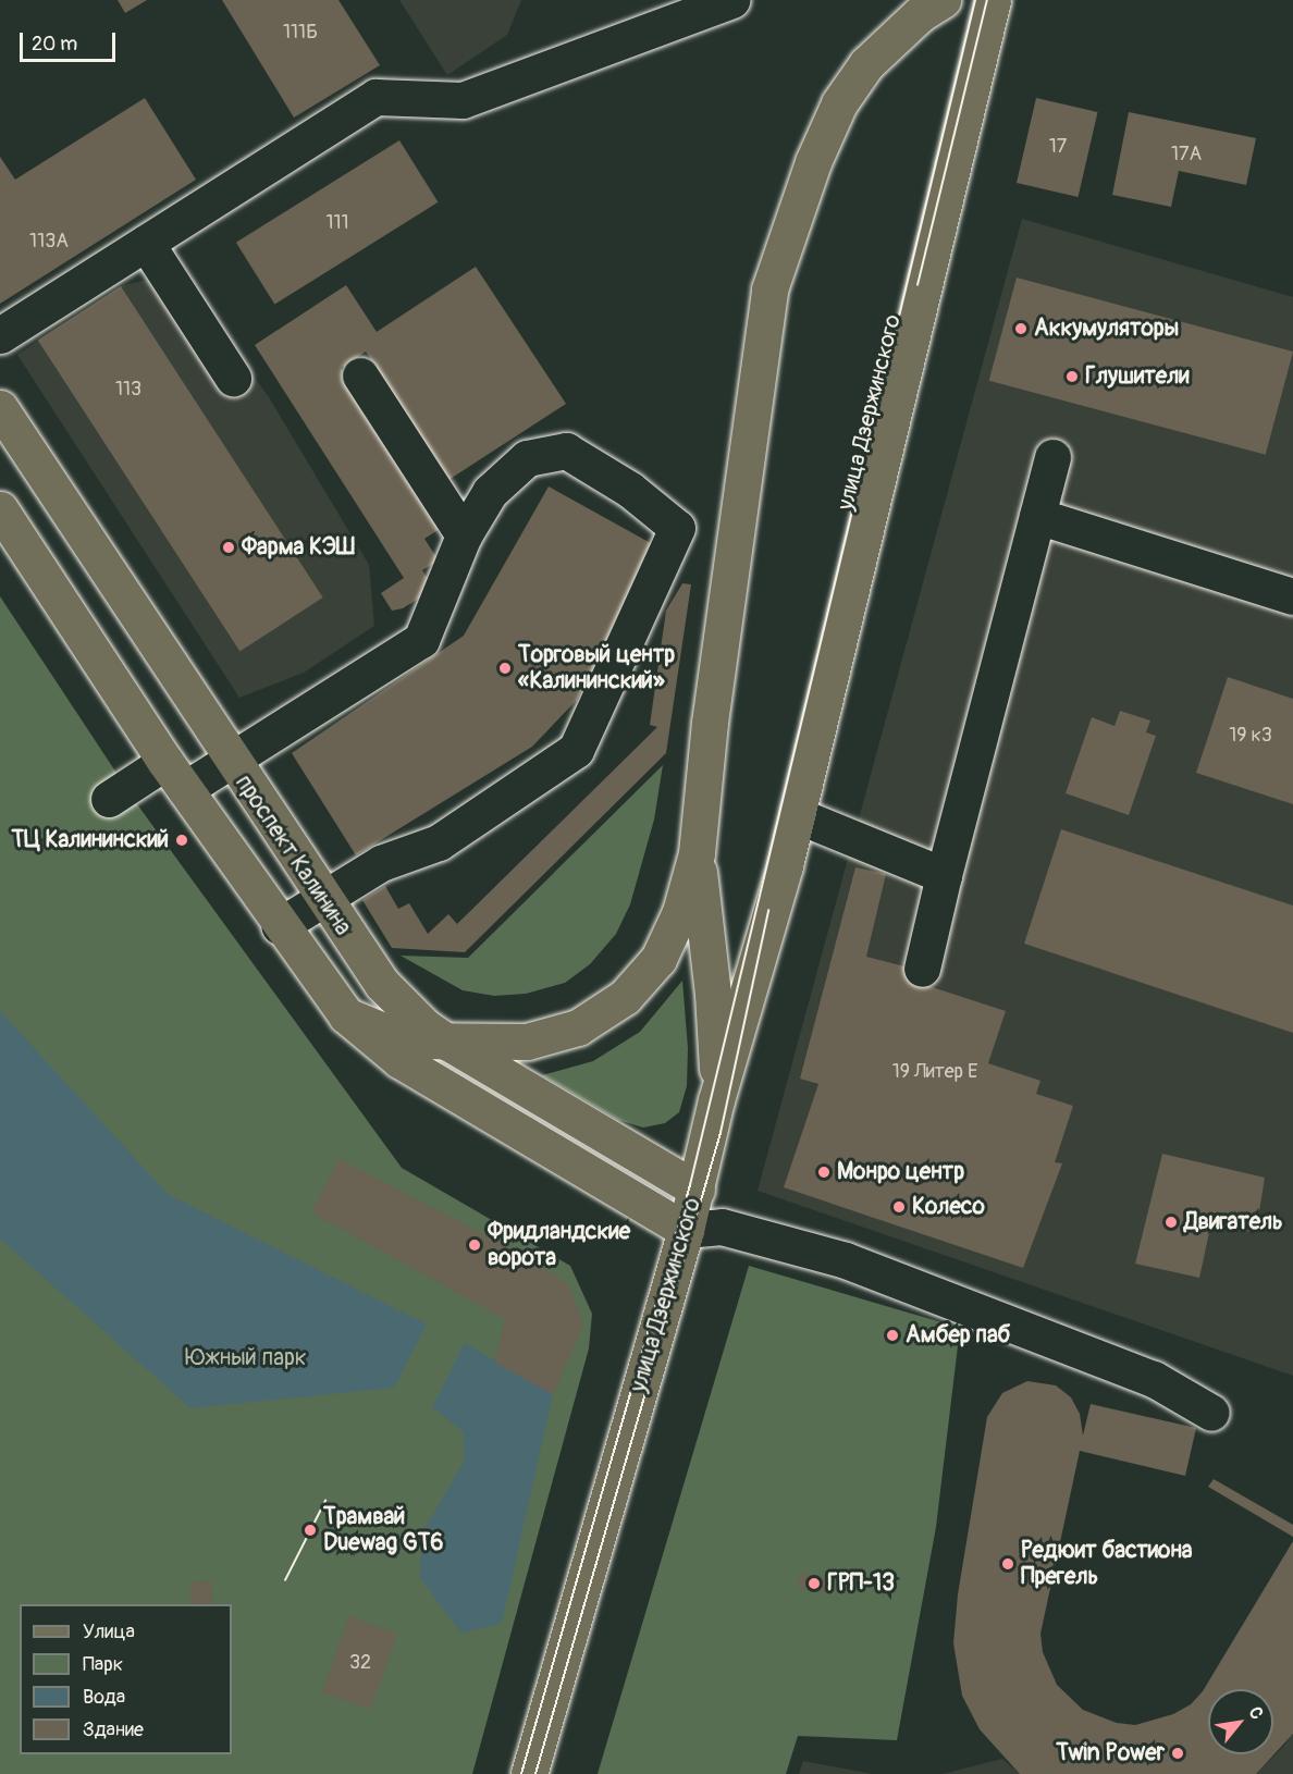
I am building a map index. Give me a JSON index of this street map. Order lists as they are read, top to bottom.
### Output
{
  "streets": {
    "main road": ["улица Дзержинского", "проспект Калинина"]
  },
  "crossings": [
    ["улица Дзержинского", "проспект Калинина"]
  ],
  "parks": ["Южный парк"],
  "places": [
    "Аккумуляторы",
    "Глушители",
    "Фарма КЭШ",
    "Торговый центр «Калининский»",
    "ТЦ Калининский",
    "Монро центр",
    "Колесо",
    "Двигатель",
    "Фридландские ворота",
    "Амбер паб",
    "Трамвай Duewag GT6",
    "Редюит бастиона Прегель",
    "ГРП-13",
    "Twin Power"
  ],
  "house_numbers": [
    "111Б",
    "17",
    "17А",
    "111",
    "113А",
    "113",
    "19 к3",
    "19 Литер Е",
    "32"
  ],
  "legend": [
    "Улица",
    "Парк",
    "Вода",
    "Здание"
  ],
  "scale_bar": "20 m",
  "north": "top right"
}
